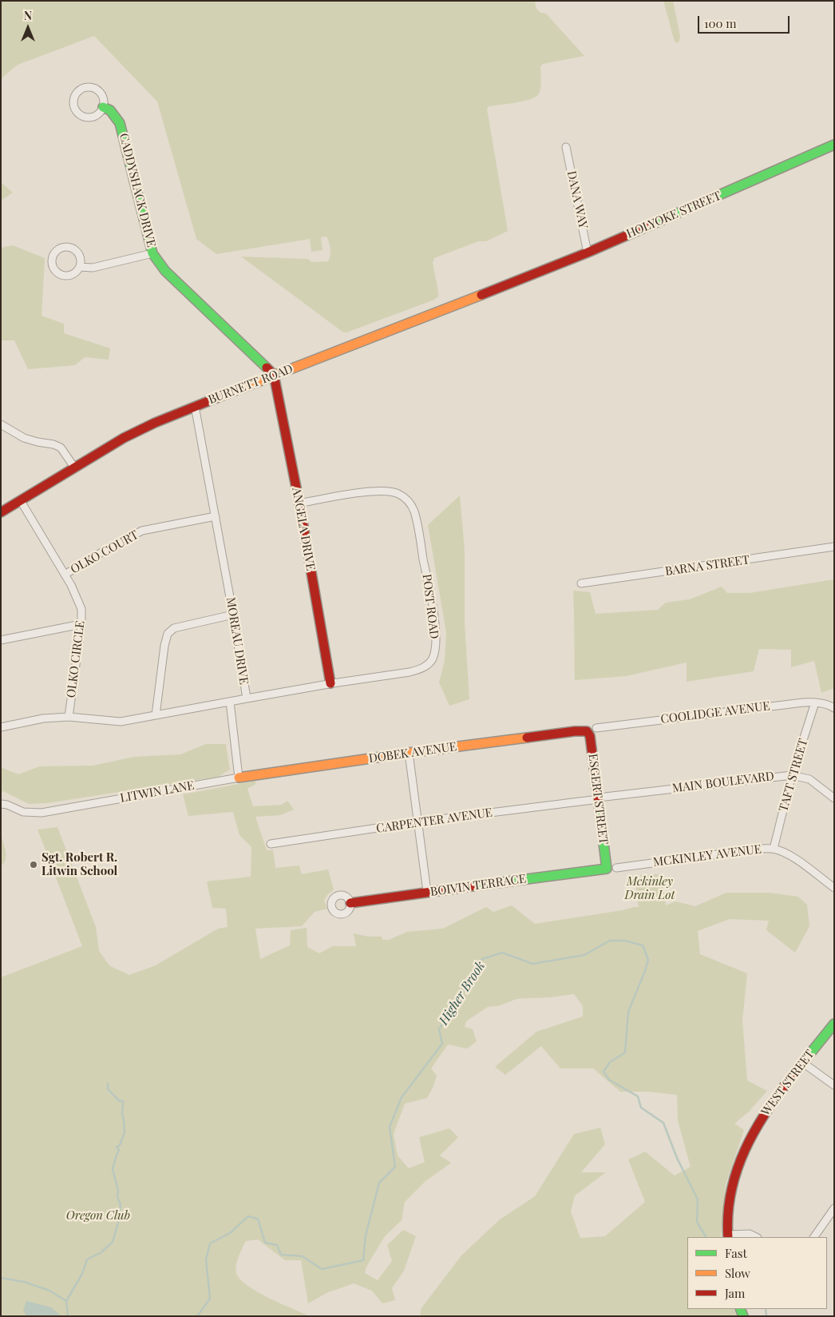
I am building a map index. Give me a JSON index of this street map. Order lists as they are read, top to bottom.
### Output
{
  "streets": {
    "street": [
      "CADDYSHACK DRIVE",
      "DANA WAY",
      "HOLYOKE STREET",
      "BURNETT ROAD",
      "ANGELA DRIVE",
      "OLKO COURT",
      "BARNA STREET",
      "POST ROAD",
      "MOREAU DRIVE",
      "OLKO CIRCLE",
      "COOLIDGE AVENUE",
      "DOBEK AVENUE",
      "TAFT STREET",
      "MAIN BOULEVARD",
      "LITWIN LANE",
      "ESGERT STREET",
      "CARPENTER AVENUE",
      "MCKINLEY AVENUE",
      "BOIVIN TERRACE",
      "WEST STREET"
    ]
  },
  "crossings": [
    ["CADDYSHACK DRIVE", "BURNETT ROAD"],
    ["CADDYSHACK DRIVE", "ANGELA DRIVE"],
    ["DANA WAY", "HOLYOKE STREET"],
    ["HOLYOKE STREET", "BURNETT ROAD"],
    ["BURNETT ROAD", "ANGELA DRIVE"],
    ["BURNETT ROAD", "MOREAU DRIVE"],
    ["BURNETT ROAD", "OLKO CIRCLE"],
    ["ANGELA DRIVE", "POST ROAD"],
    ["OLKO COURT", "MOREAU DRIVE"],
    ["OLKO COURT", "OLKO CIRCLE"],
    ["POST ROAD", "MOREAU DRIVE"],
    ["MOREAU DRIVE", "OLKO CIRCLE"],
    ["COOLIDGE AVENUE", "TAFT STREET"],
    ["DOBEK AVENUE", "LITWIN LANE"],
    ["DOBEK AVENUE", "ESGERT STREET"],
    ["TAFT STREET", "MAIN BOULEVARD"],
    ["TAFT STREET", "MCKINLEY AVENUE"],
    ["MAIN BOULEVARD", "ESGERT STREET"],
    ["MAIN BOULEVARD", "CARPENTER AVENUE"],
    ["ESGERT STREET", "CARPENTER AVENUE"],
    ["ESGERT STREET", "BOIVIN TERRACE"]
  ],
  "water": ["Higher Brook"],
  "parks": ["Mckinley Drain Lot", "Oregon Club"],
  "places": ["Sgt. Robert R. Litwin School"],
  "legend": ["Fast", "Slow", "Jam"],
  "scale_bar": "100 m",
  "north": "top"
}
